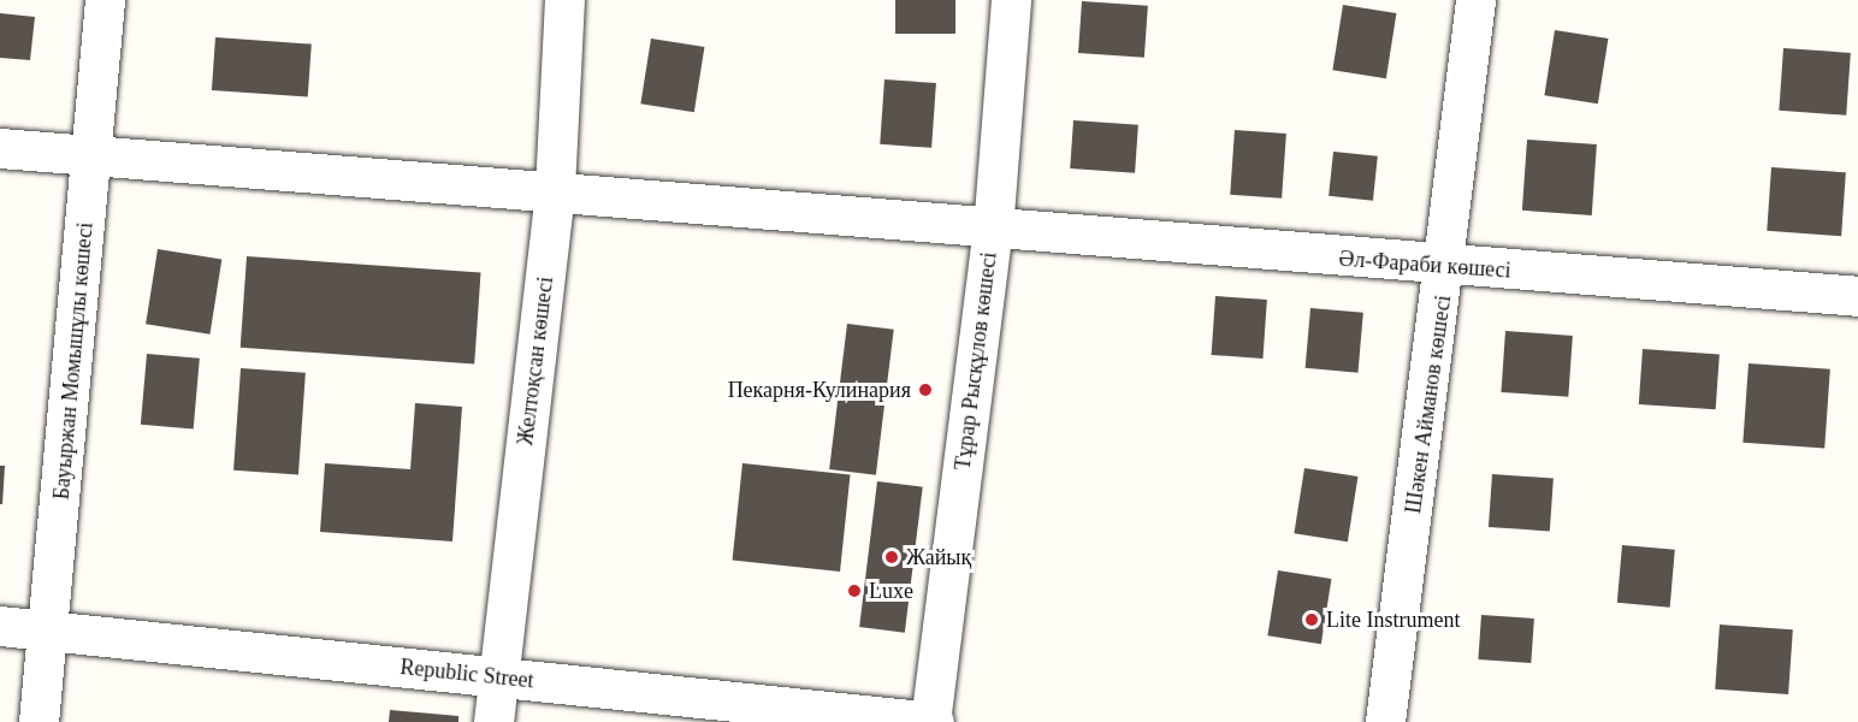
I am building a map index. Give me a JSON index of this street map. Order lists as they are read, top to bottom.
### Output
{
  "streets": {
    "street": [
      "Әл-Фараби көшесі",
      "Бауыржан Момышұлы көшесі",
      "Желтоқсан көшесі",
      "Тұрар Рысқұлов көшесі",
      "Шәкен Айманов көшесі",
      "Republic Street"
    ]
  },
  "crossings": [
    ["Әл-Фараби көшесі", "Бауыржан Момышұлы көшесі"],
    ["Әл-Фараби көшесі", "Желтоқсан көшесі"],
    ["Әл-Фараби көшесі", "Тұрар Рысқұлов көшесі"],
    ["Әл-Фараби көшесі", "Шәкен Айманов көшесі"],
    ["Бауыржан Момышұлы көшесі", "Republic Street"],
    ["Желтоқсан көшесі", "Republic Street"],
    ["Тұрар Рысқұлов көшесі", "Republic Street"]
  ],
  "places": [
    "Пекарня-Кулинария",
    "Жайық",
    "Luxe",
    "Lite Instrument"
  ]
}
